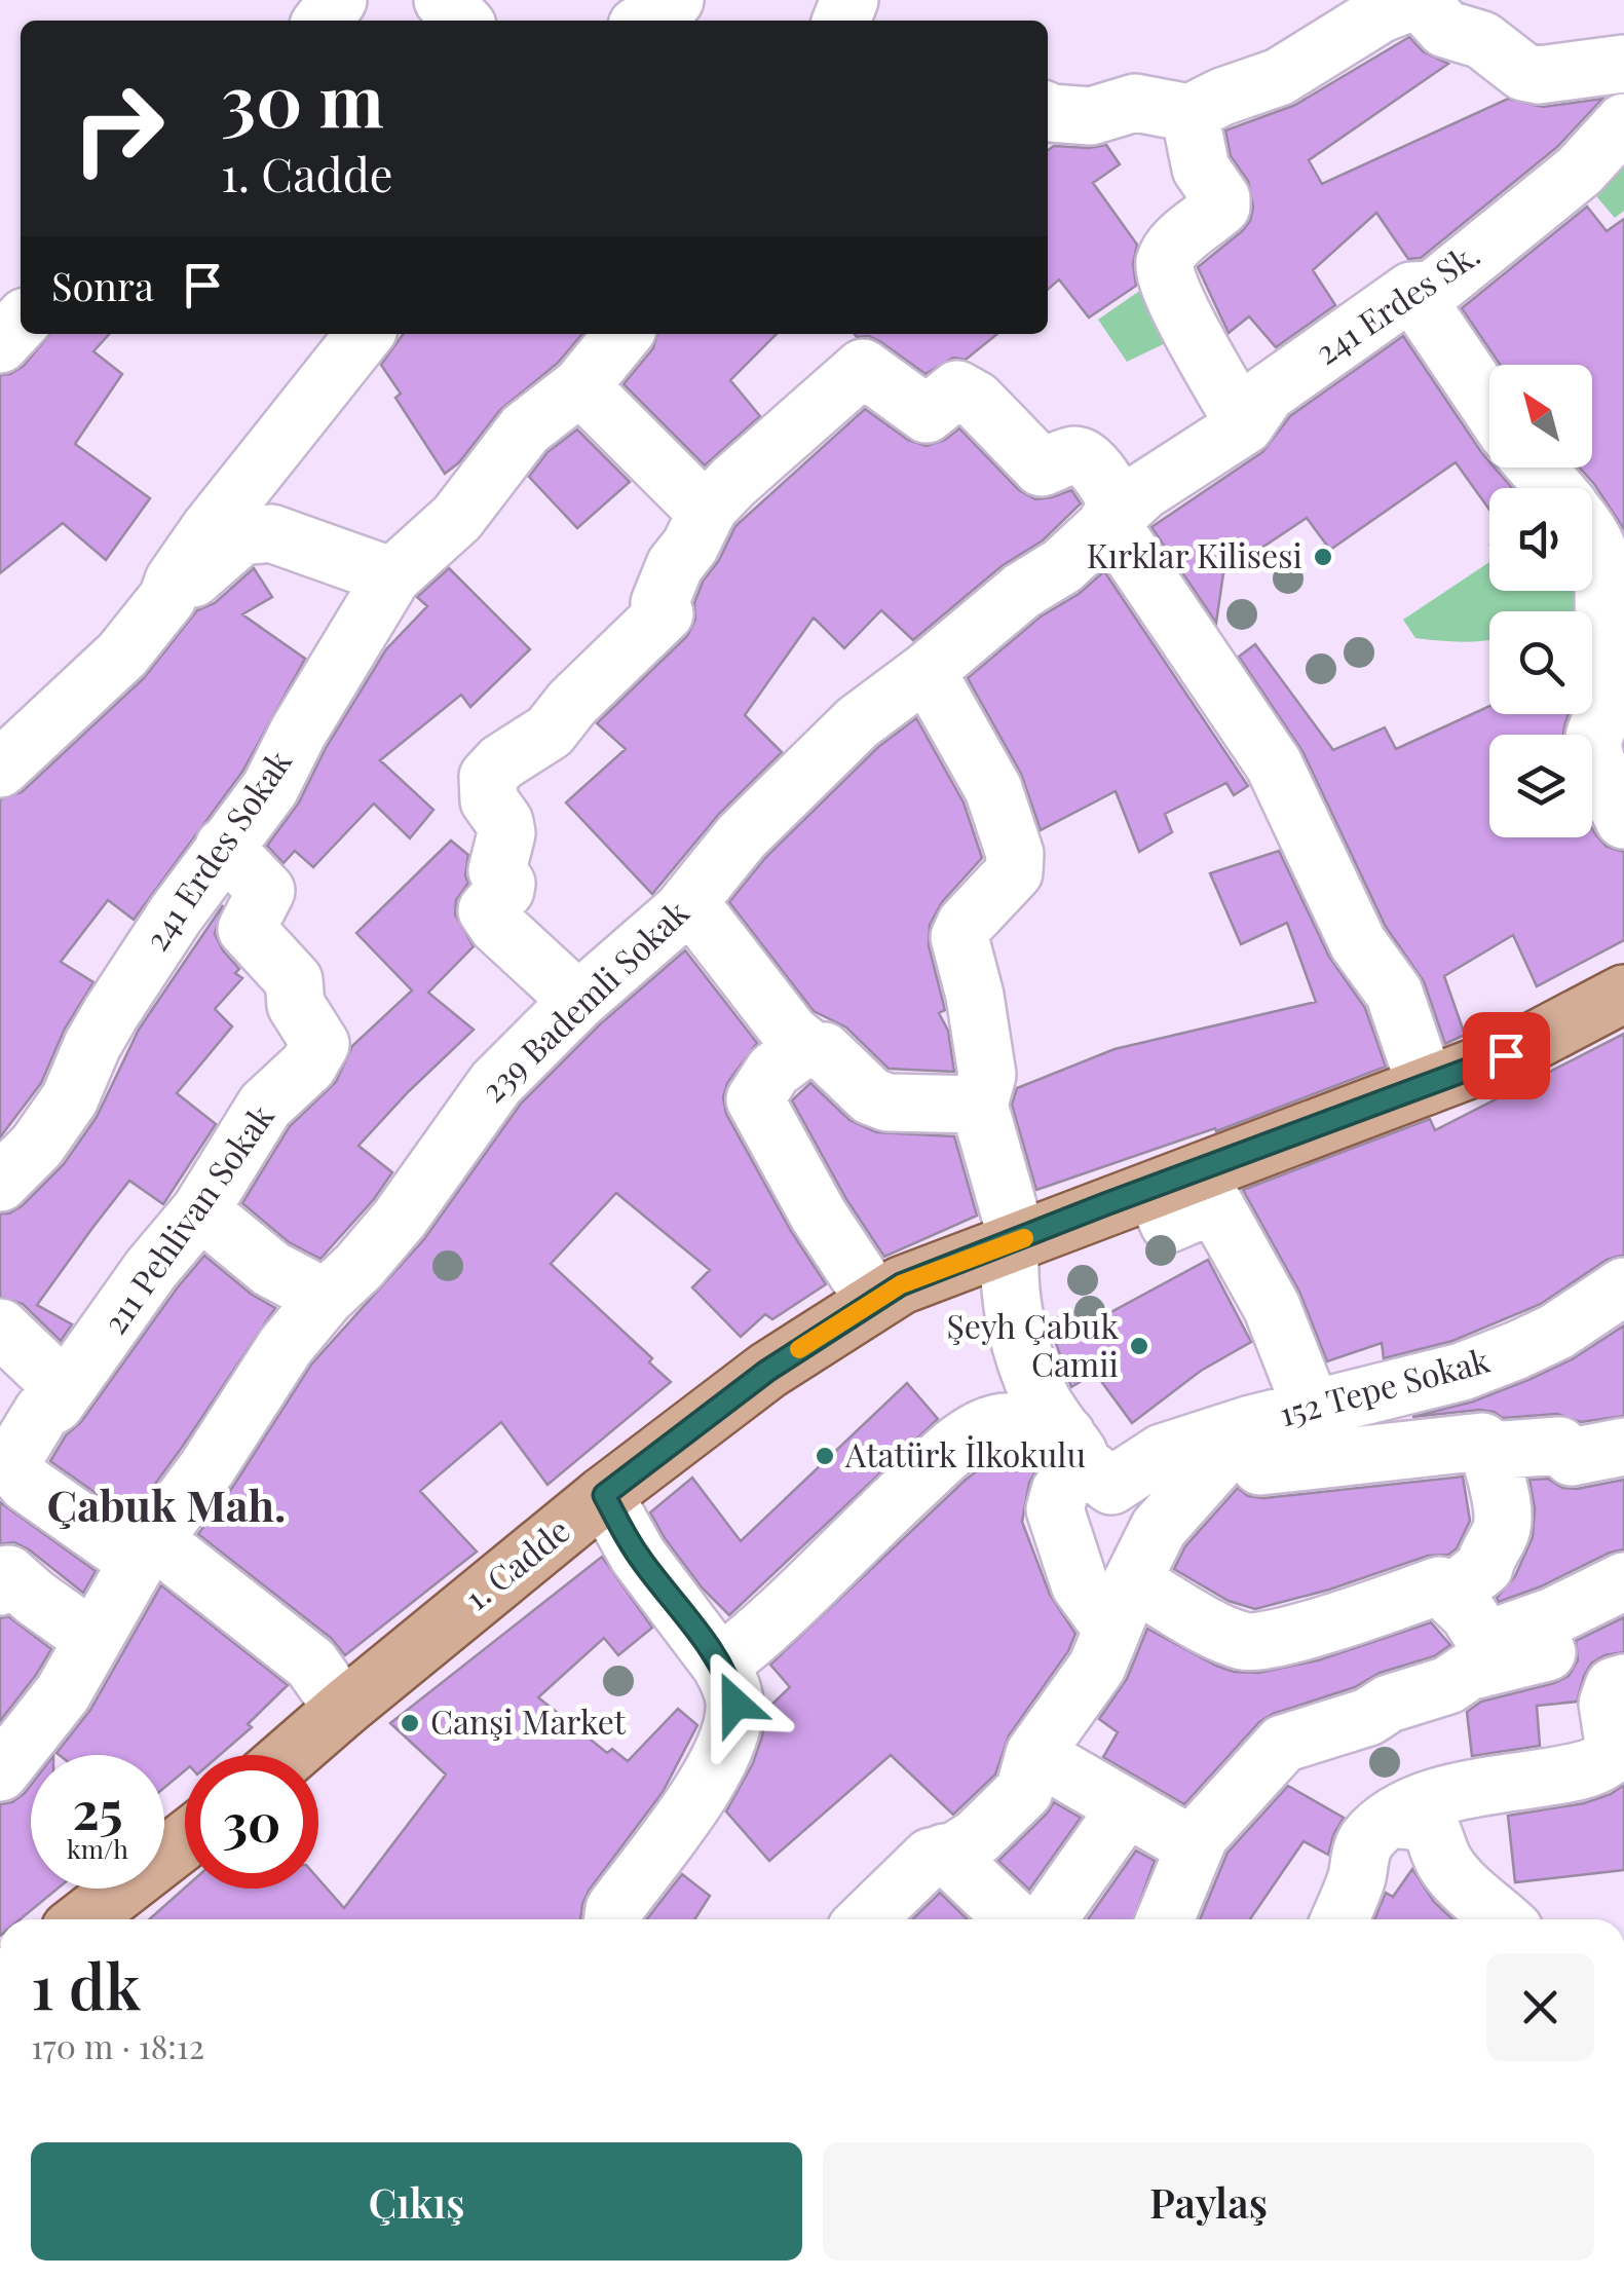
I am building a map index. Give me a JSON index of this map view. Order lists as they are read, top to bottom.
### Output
{
  "streets": {
    "main road": ["1. Cadde"],
    "street": [
      "241 Erdes Sk.",
      "241 Erdes Sokak",
      "239 Bademli Sokak",
      "211 Pehlivan Sokak",
      "152 Tepe Sokak"
    ]
  },
  "crossings": [
    ["241 Erdes Sk.", "239 Bademli Sokak"],
    ["241 Erdes Sokak", "211 Pehlivan Sokak"],
    ["239 Bademli Sokak", "211 Pehlivan Sokak"]
  ],
  "districts": ["Çabuk Mah."],
  "places": [
    "Kırklar Kilisesi",
    "Şeyh Çabuk Camii",
    "Atatürk İlkokulu",
    "Canşi Market"
  ],
  "north": "top left",
  "page": {
    "turn": ["30 m", "1. Cadde"],
    "then": "Sonra",
    "speed": "25 km/h",
    "limit": "30",
    "heading": ["1 dk", "170 m · 18:12"],
    "buttons": ["Çıkış", "Paylaş"]
  }
}
